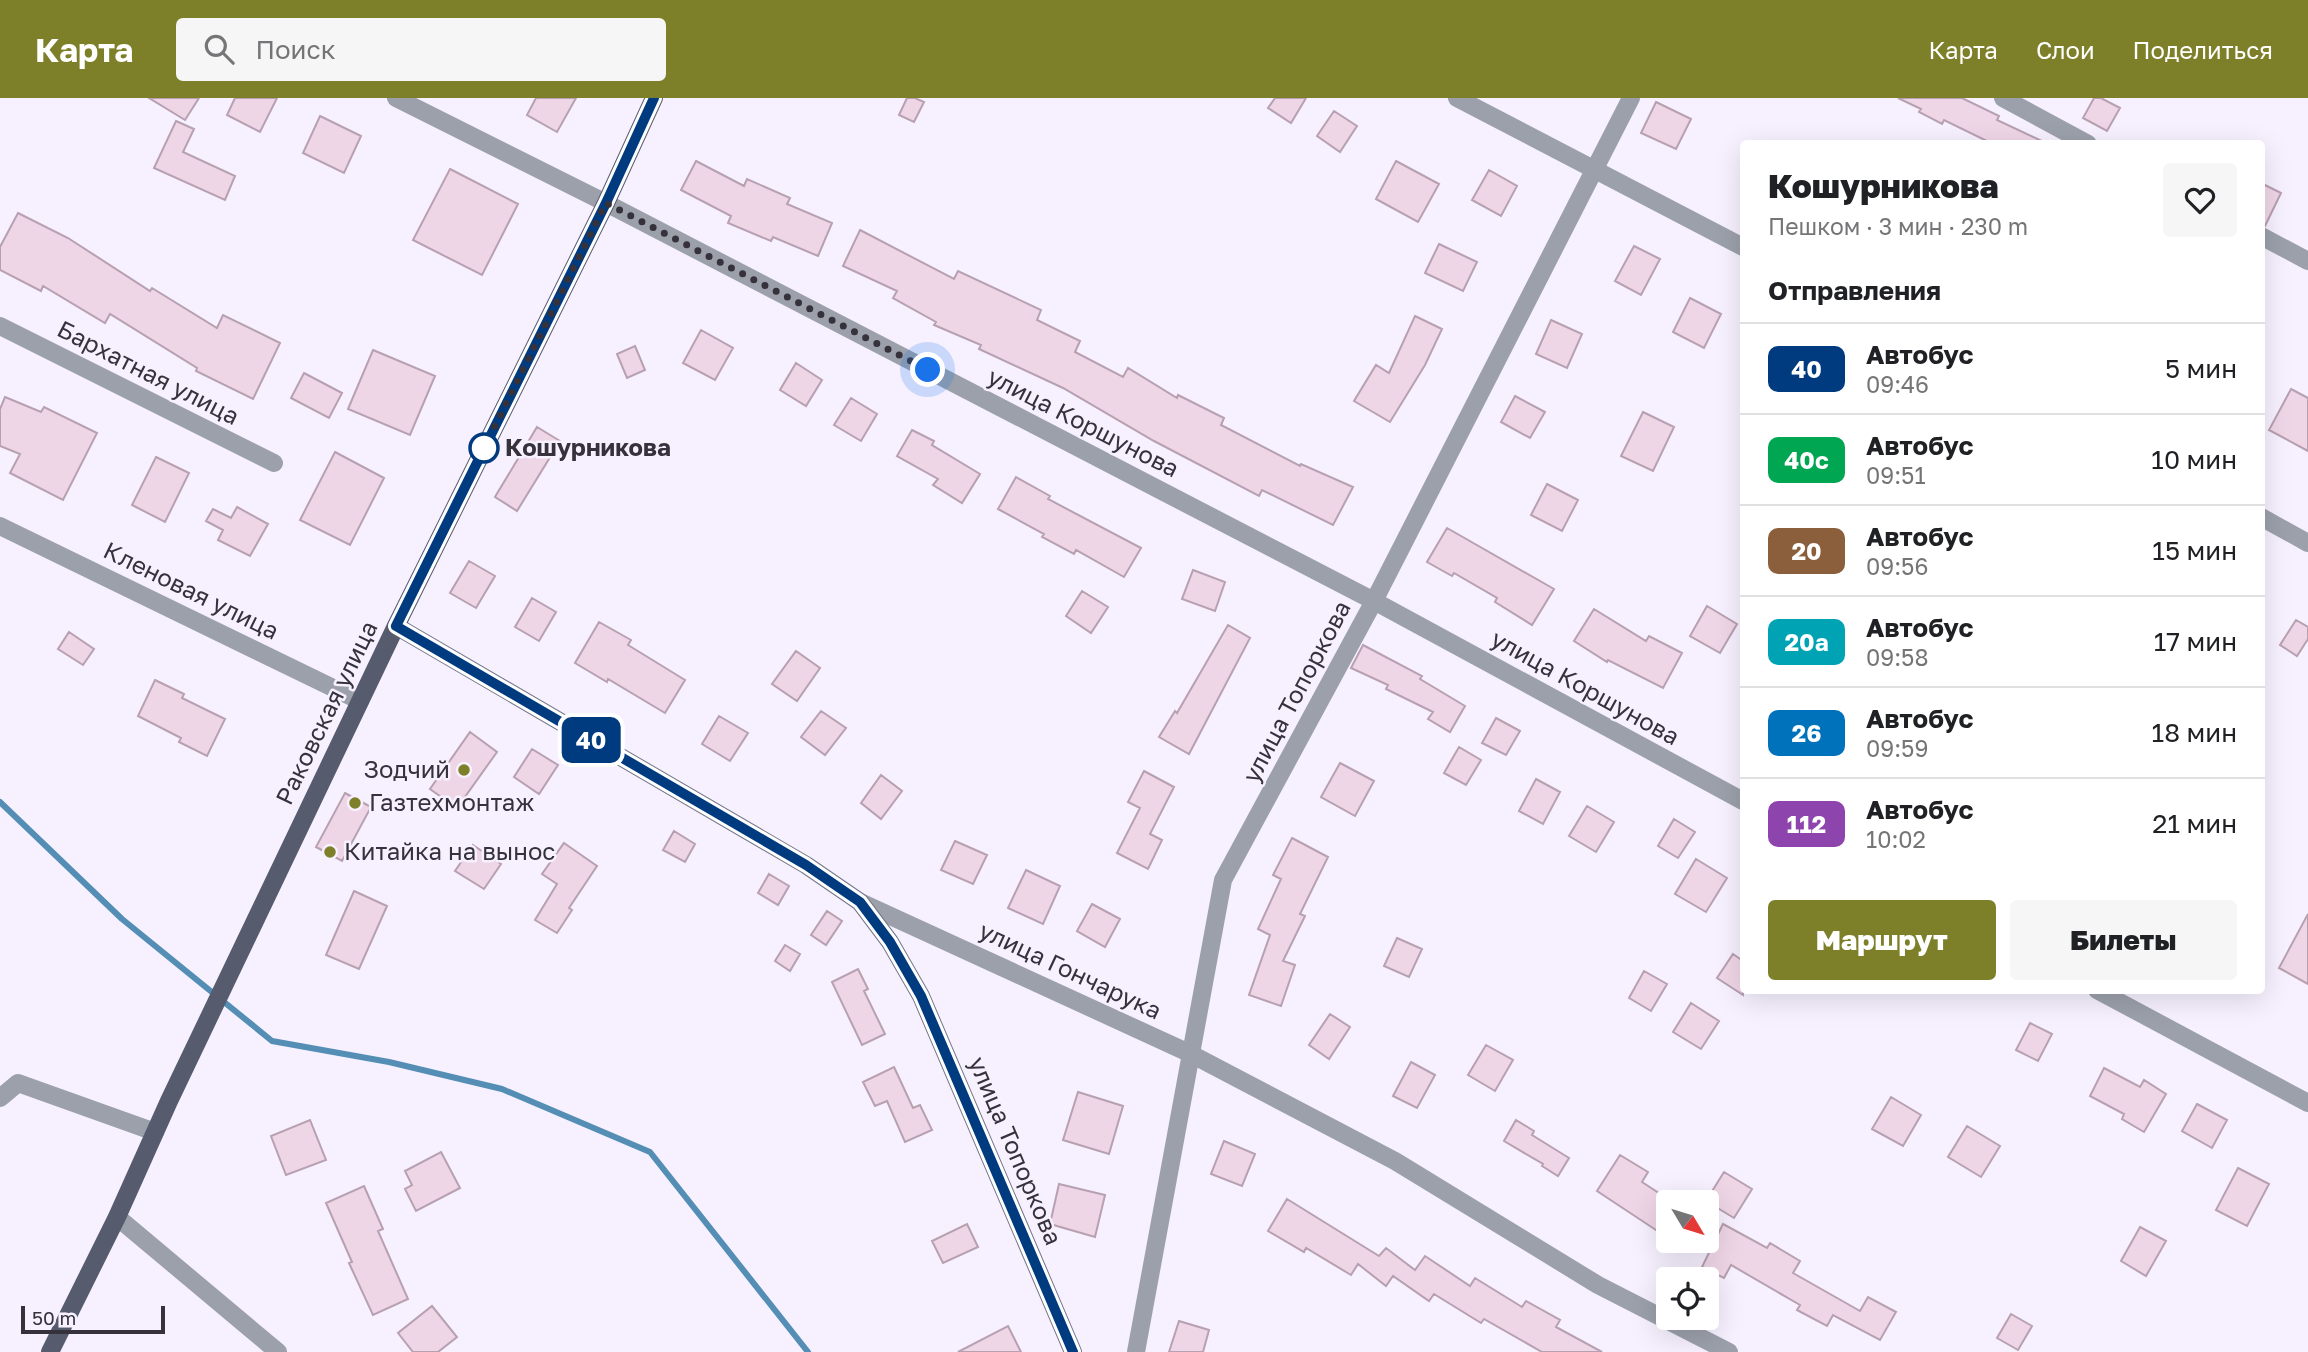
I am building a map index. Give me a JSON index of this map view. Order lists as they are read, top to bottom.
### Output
{
  "streets": {
    "main road": ["Раковская улица"],
    "street": [
      "Бархатная улица",
      "улица Коршунова",
      "Кленовая улица",
      "улица Топоркова",
      "улица Гончарука"
    ]
  },
  "crossings": [
    ["улица Коршунова", "улица Топоркова"],
    ["улица Коршунова", "Раковская улица"],
    ["Кленовая улица", "Раковская улица"],
    ["улица Топоркова", "улица Гончарука"],
    ["Раковская улица", "улица Гончарука"]
  ],
  "places": [
    "Кошурникова",
    "Зодчий",
    "Газтехмонтаж",
    "Китайка на вынос"
  ],
  "lines": ["bus line 40"],
  "scale_bar": "50 m",
  "north": "bottom right",
  "page": {
    "header": "Карта",
    "search": "Поиск",
    "nav": ["Карта", "Слои", "Поделиться"],
    "on_map": "40",
    "heading": [
      ["Кошурникова", "Пешком · 3 мин · 230 m"],
      "Отправления"
    ],
    "list": [
      {
        "mark": "40",
        "name": "Автобус",
        "note": "09:46",
        "value": "5 мин"
      },
      {
        "mark": "40с",
        "name": "Автобус",
        "note": "09:51",
        "value": "10 мин"
      },
      {
        "mark": "20",
        "name": "Автобус",
        "note": "09:56",
        "value": "15 мин"
      },
      {
        "mark": "20а",
        "name": "Автобус",
        "note": "09:58",
        "value": "17 мин"
      },
      {
        "mark": "26",
        "name": "Автобус",
        "note": "09:59",
        "value": "18 мин"
      },
      {
        "mark": "112",
        "name": "Автобус",
        "note": "10:02",
        "value": "21 мин"
      }
    ],
    "buttons": ["Маршрут", "Билеты"],
    "scale": "50 m"
  }
}
